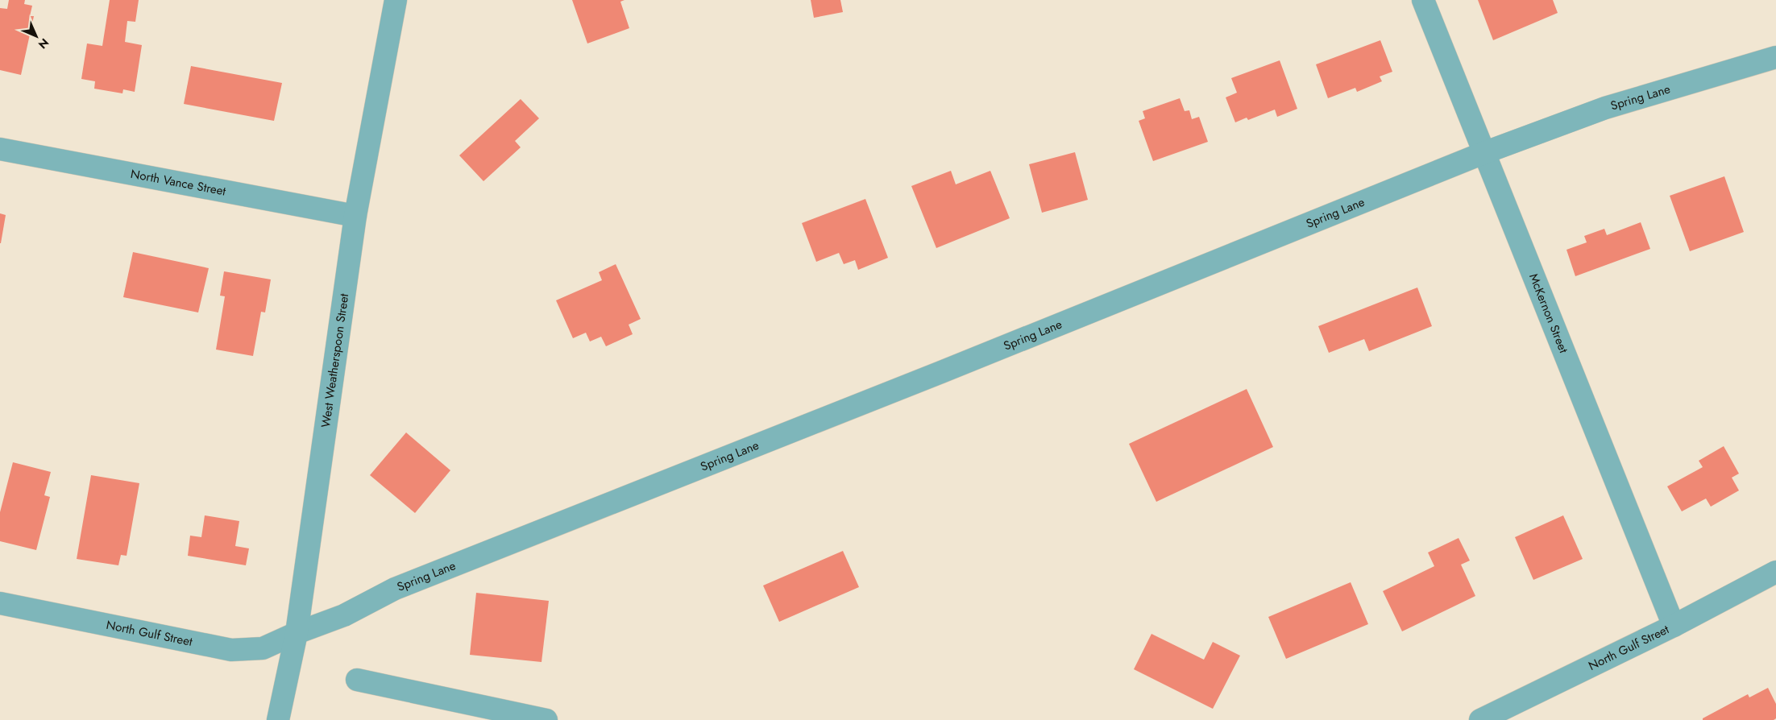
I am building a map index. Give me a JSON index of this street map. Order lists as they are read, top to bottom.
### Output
{
  "streets": {
    "street": [
      "Spring Lane",
      "North Vance Street",
      "McKernon Street",
      "West Weatherspoon Street",
      "North Gulf Street"
    ]
  },
  "crossings": [
    ["Spring Lane", "McKernon Street"],
    ["Spring Lane", "West Weatherspoon Street"],
    ["Spring Lane", "North Gulf Street"],
    ["North Vance Street", "West Weatherspoon Street"],
    ["McKernon Street", "North Gulf Street"],
    ["West Weatherspoon Street", "North Gulf Street"]
  ],
  "north": "bottom right"
}
